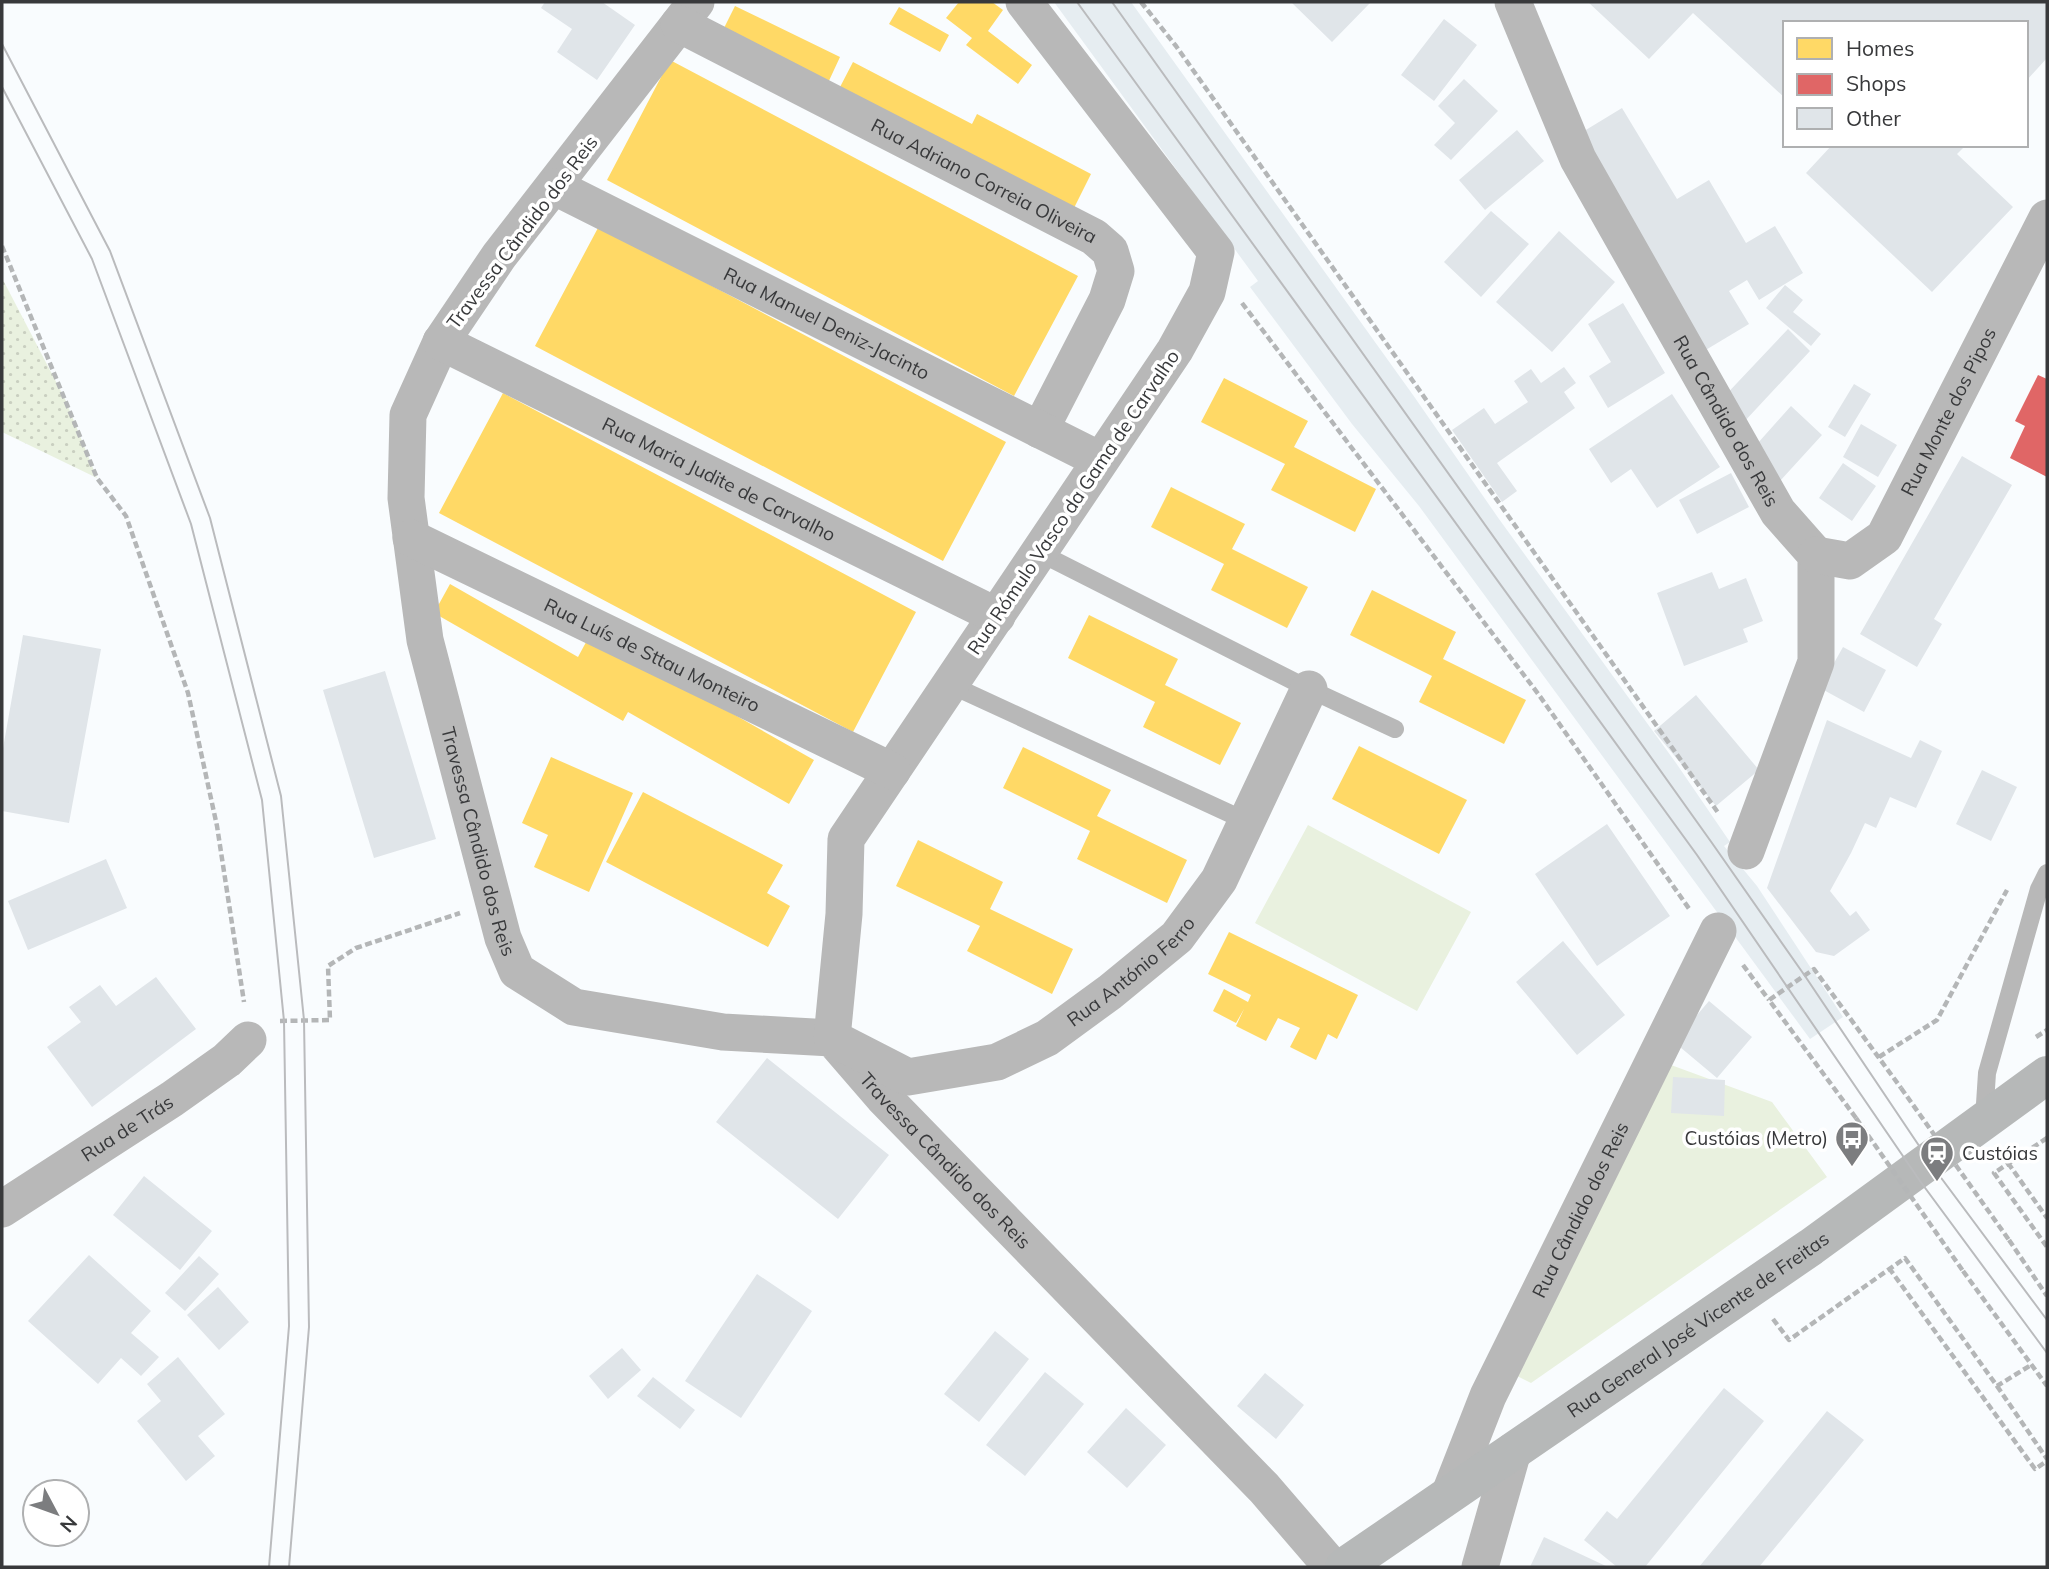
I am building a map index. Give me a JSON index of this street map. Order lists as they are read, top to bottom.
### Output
{
  "streets": {
    "main road": ["Rua General José Vicente de Freitas"],
    "street": [
      "Rua Adriano Correia Oliveira",
      "Travessa Cândido dos Reis",
      "Rua Manuel Deniz-Jacinto",
      "Rua Monte dos Pipos",
      "Rua Cândido dos Reis",
      "Rua Maria Judite de Carvalho",
      "Rua Rómulo Vasco da Gama de Carvalho",
      "Rua Luís de Sttau Monteiro",
      "Rua António Ferro",
      "Rua de Trás"
    ]
  },
  "crossings": [
    ["Rua Adriano Correia Oliveira", "Travessa Cândido dos Reis"],
    ["Rua Adriano Correia Oliveira", "Rua Manuel Deniz-Jacinto"],
    ["Travessa Cândido dos Reis", "Rua Manuel Deniz-Jacinto"],
    ["Travessa Cândido dos Reis", "Rua Maria Judite de Carvalho"],
    ["Travessa Cândido dos Reis", "Rua Rómulo Vasco da Gama de Carvalho"],
    ["Travessa Cândido dos Reis", "Rua Luís de Sttau Monteiro"],
    ["Travessa Cândido dos Reis", "Rua António Ferro"],
    ["Rua Manuel Deniz-Jacinto", "Rua Rómulo Vasco da Gama de Carvalho"],
    ["Rua Monte dos Pipos", "Rua Cândido dos Reis"],
    ["Rua Cândido dos Reis", "Rua General José Vicente de Freitas"],
    ["Rua Maria Judite de Carvalho", "Rua Rómulo Vasco da Gama de Carvalho"],
    ["Rua Rómulo Vasco da Gama de Carvalho", "Rua Luís de Sttau Monteiro"],
    ["Rua Rómulo Vasco da Gama de Carvalho", "Rua António Ferro"]
  ],
  "places": {
    "bus stop": ["Custóias (Metro)"],
    "station": ["Custóias"]
  },
  "legend": ["Homes", "Shops", "Other"],
  "north": "bottom right"
}
